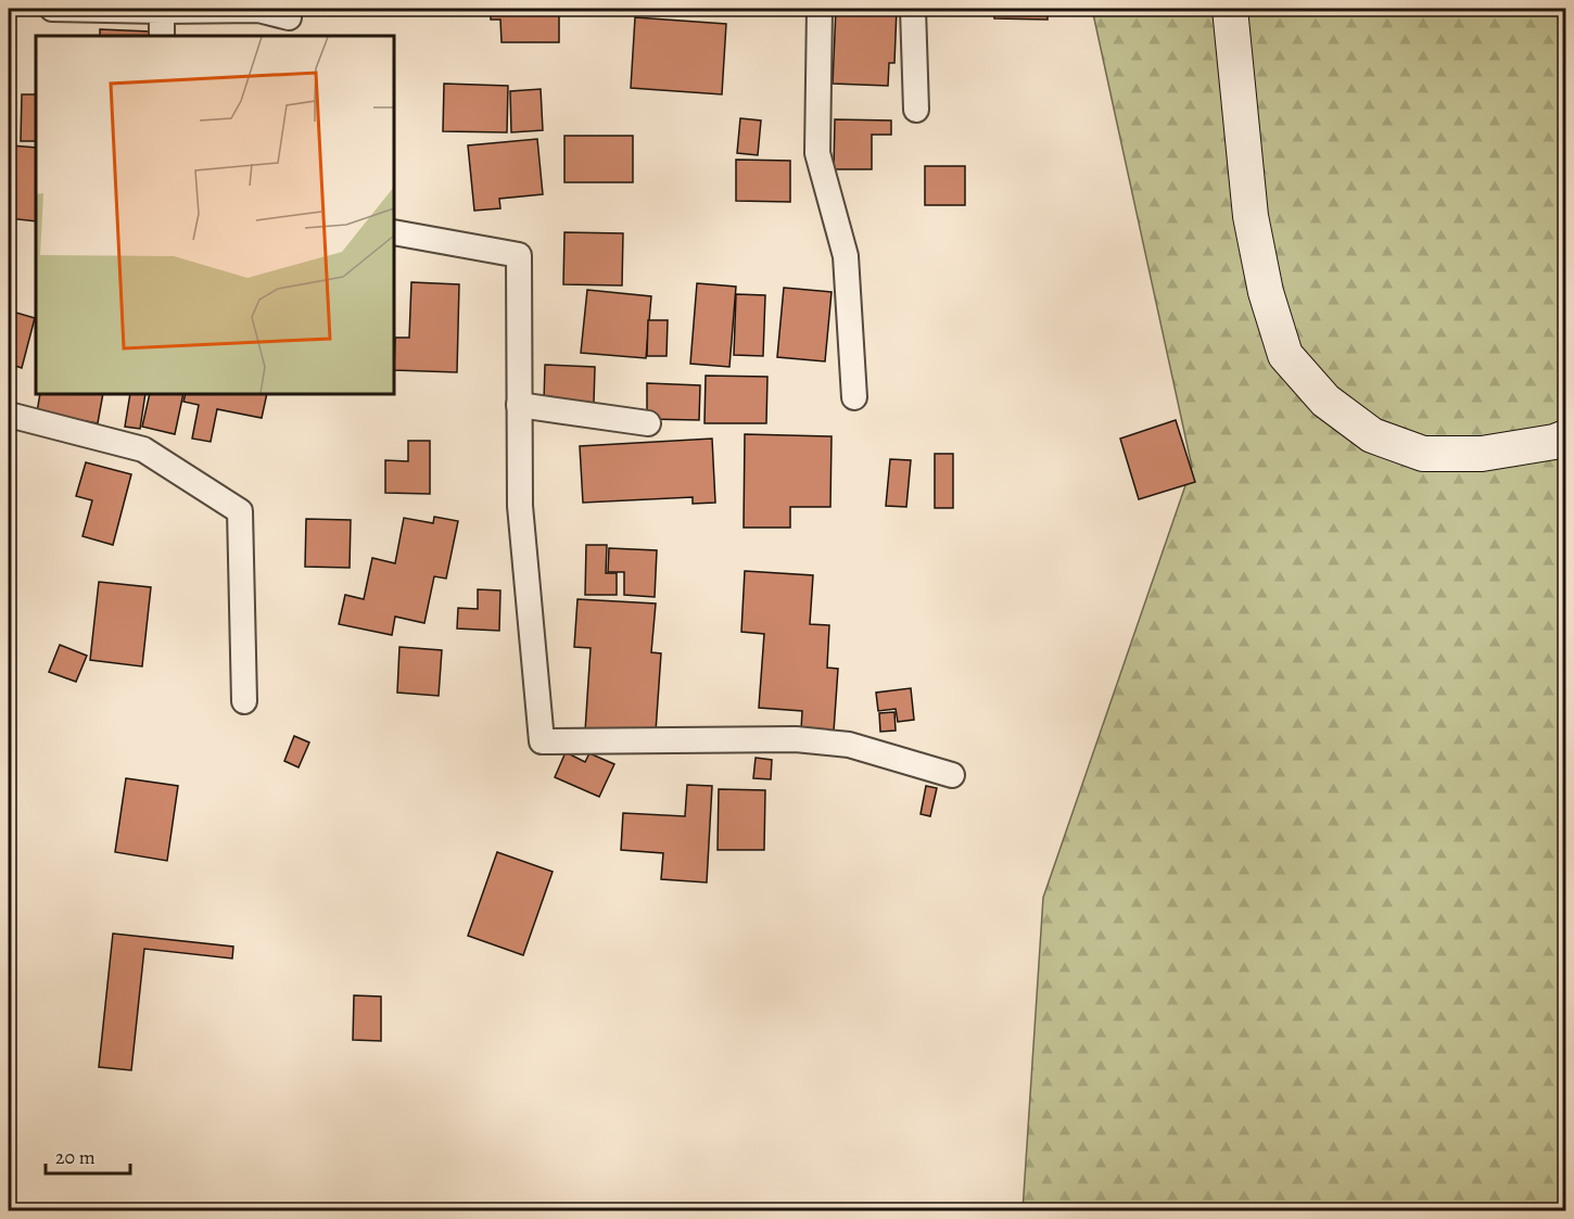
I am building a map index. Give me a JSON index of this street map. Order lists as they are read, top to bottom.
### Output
{
  "scale_bar": "20 m"
}
